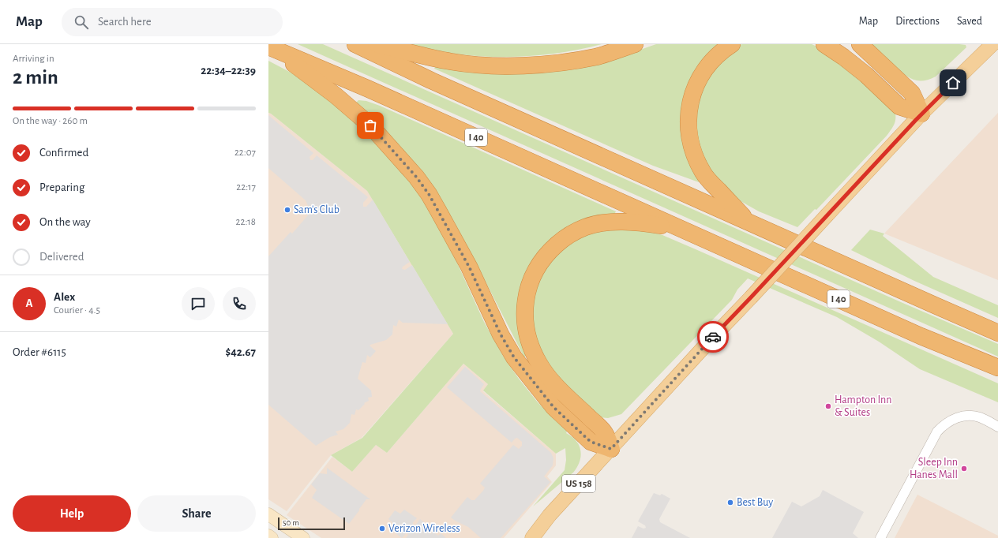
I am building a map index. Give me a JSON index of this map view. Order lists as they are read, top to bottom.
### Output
{
  "streets": {
    "highway": ["I 40"],
    "main road": ["US 158"]
  },
  "places": [
    "Sam's Club",
    "Hampton Inn & Suites",
    "Sleep Inn Hanes Mall",
    "Best Buy",
    "Verizon Wireless"
  ],
  "scale_bar": "50 m",
  "page": {
    "header": "Map",
    "search": "Search here",
    "nav": ["Map", "Directions", "Saved"],
    "heading": ["2 min", "Arriving in", "22:34–22:39"],
    "panel": [
      "Alex",
      "Courier · 4.5",
      "Order #6115",
      "$42.67"
    ],
    "bar": "On the way · 260 m",
    "list": [
      ["Confirmed", "22:07"],
      ["Preparing", "22:17"],
      ["On the way", "22:18"],
      "Delivered"
    ],
    "round": "A",
    "buttons": ["Help", "Share"],
    "scale": "50 m"
  }
}
